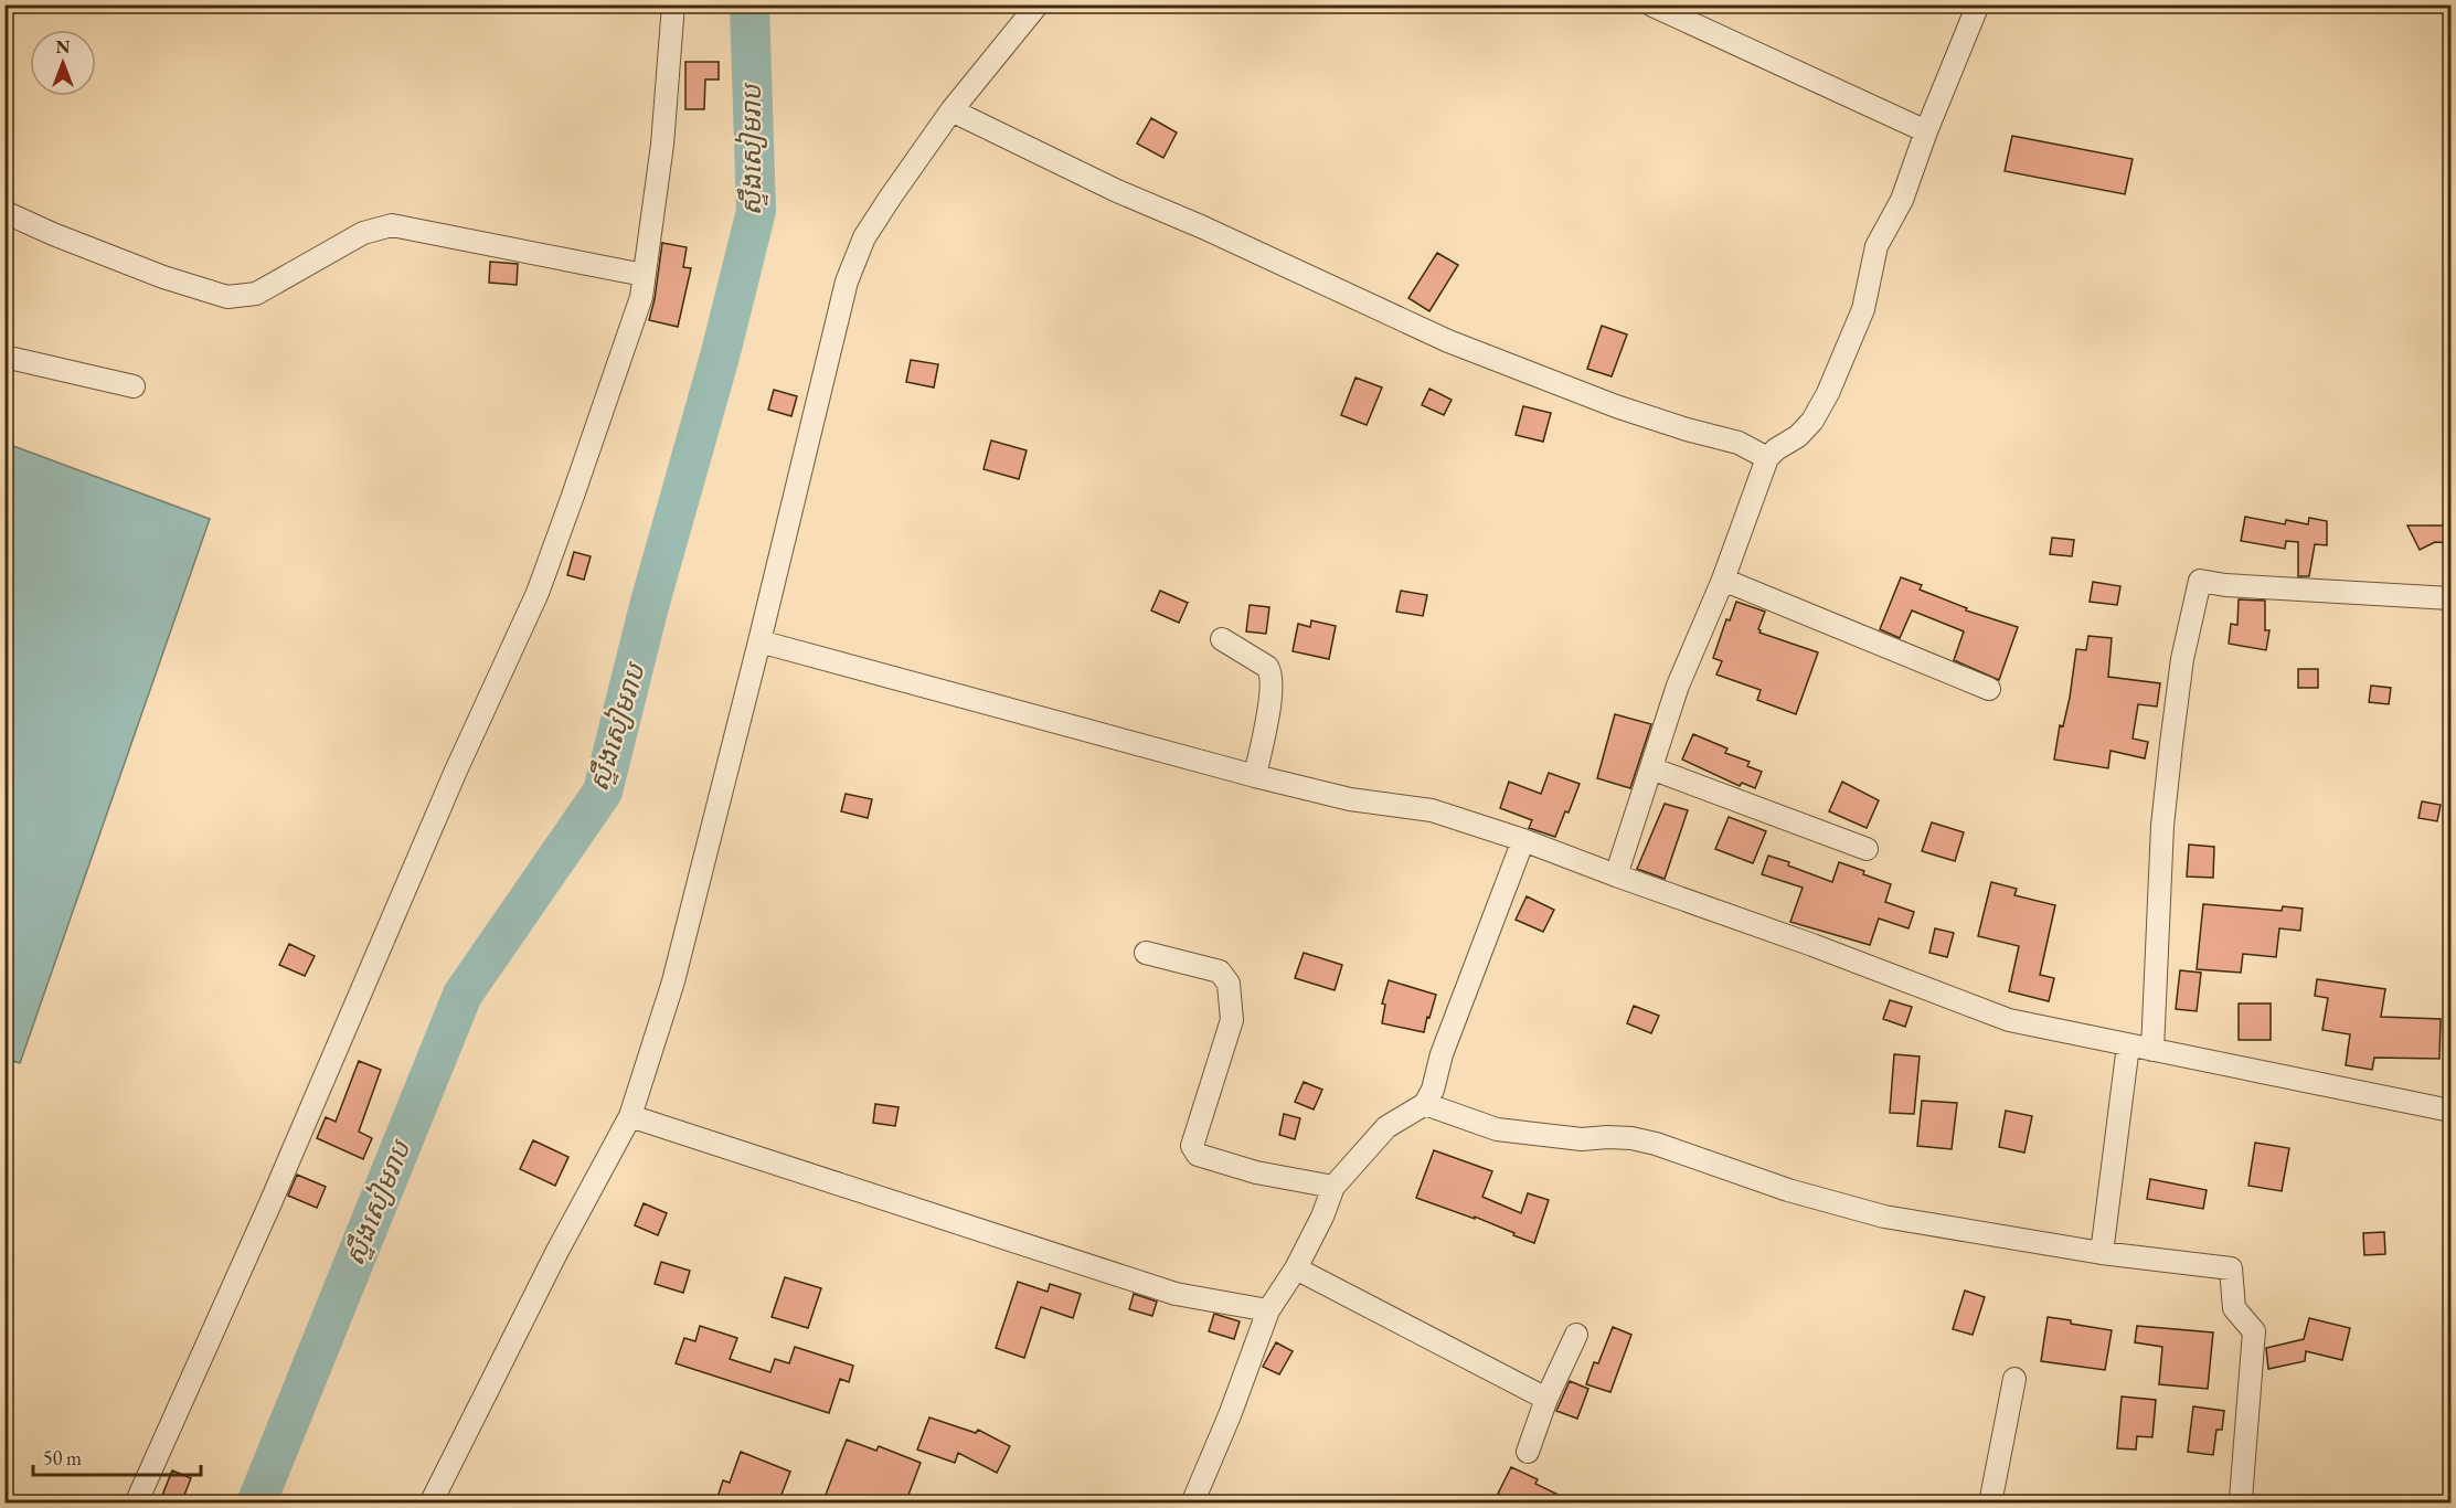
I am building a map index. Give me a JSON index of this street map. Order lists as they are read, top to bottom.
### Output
{
  "water": ["ស្ទឹងសៀមរាប"],
  "scale_bar": "50 m",
  "north": "top"
}
